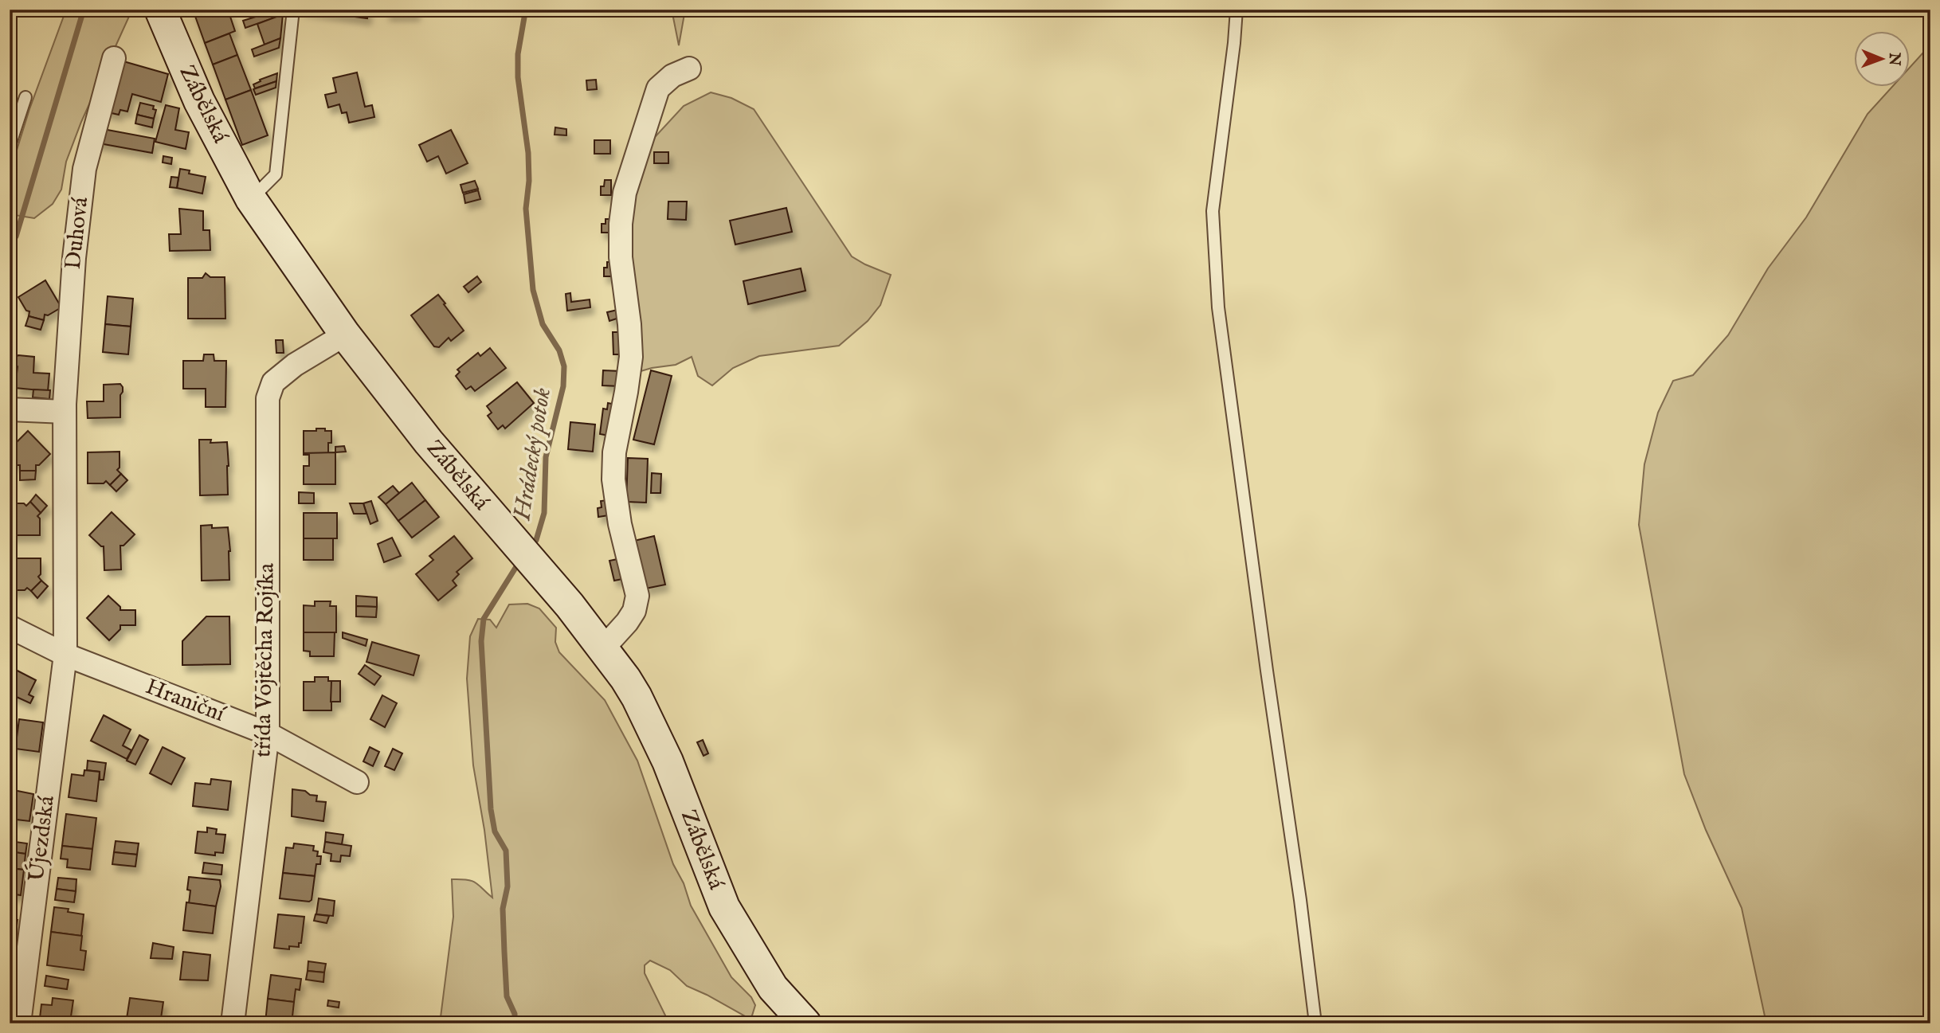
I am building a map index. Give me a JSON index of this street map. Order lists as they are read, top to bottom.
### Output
{
  "streets": {
    "main road": ["Zábělská"],
    "street": [
      "Duhová",
      "třída Vojtěcha Rojíka",
      "Hraniční",
      "Újezdská"
    ]
  },
  "crossings": [
    ["Zábělská", "třída Vojtěcha Rojíka"],
    ["Duhová", "Hraniční"],
    ["Duhová", "Újezdská"],
    ["třída Vojtěcha Rojíka", "Hraniční"],
    ["Hraniční", "Újezdská"]
  ],
  "water": ["Hrádecký potok"],
  "north": "right"
}
